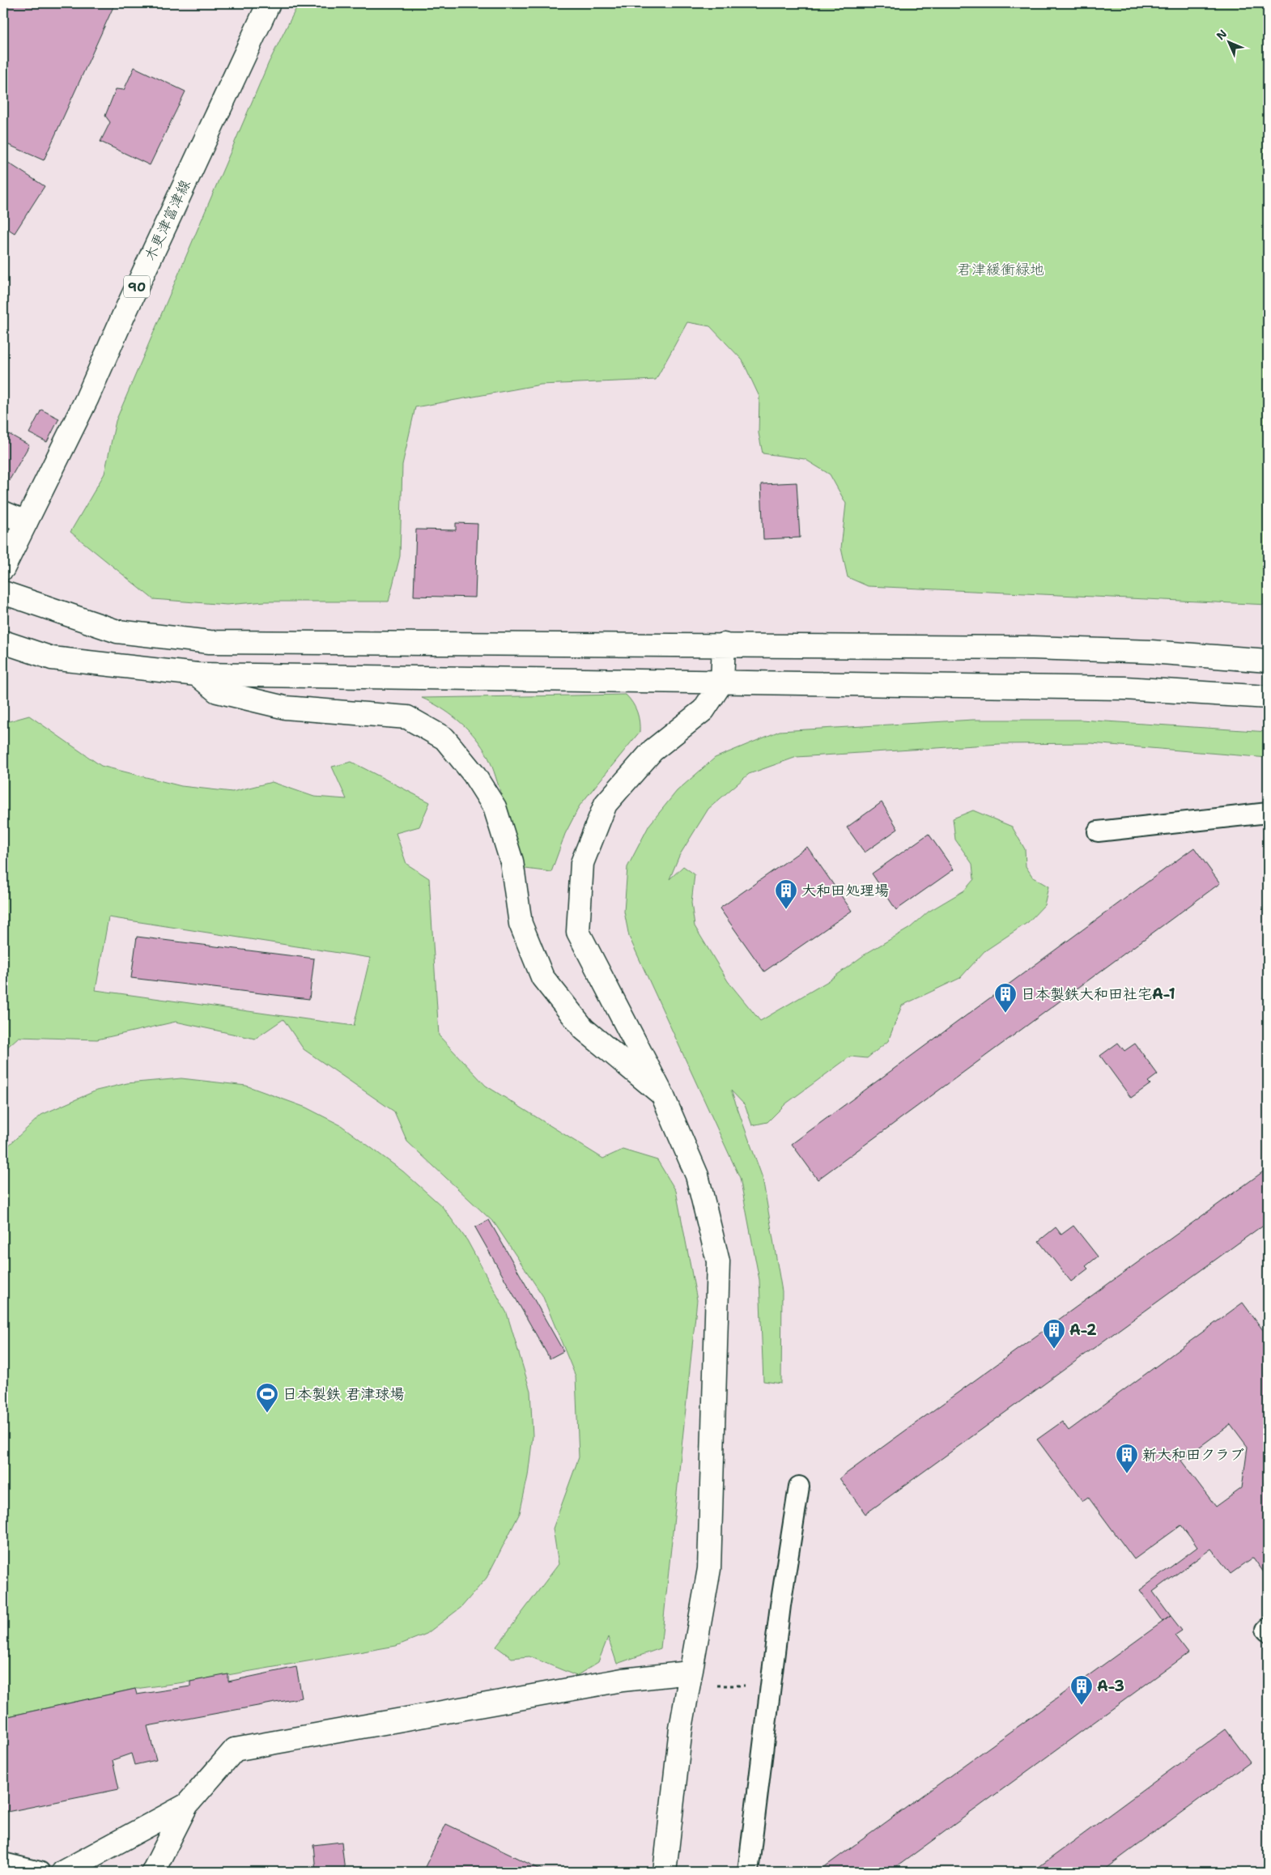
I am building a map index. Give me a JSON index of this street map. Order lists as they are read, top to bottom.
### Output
{
  "streets": {
    "street": ["木更津富津線", "90"]
  },
  "parks": ["君津緩衝緑地"],
  "places": {
    "building": [
      "大和田処理場",
      "日本製鉄大和田社宅A-1",
      "A-2",
      "新大和田クラブ",
      "A-3"
    ],
    "sports": ["日本製鉄 君津球場"]
  },
  "north": "top left"
}
